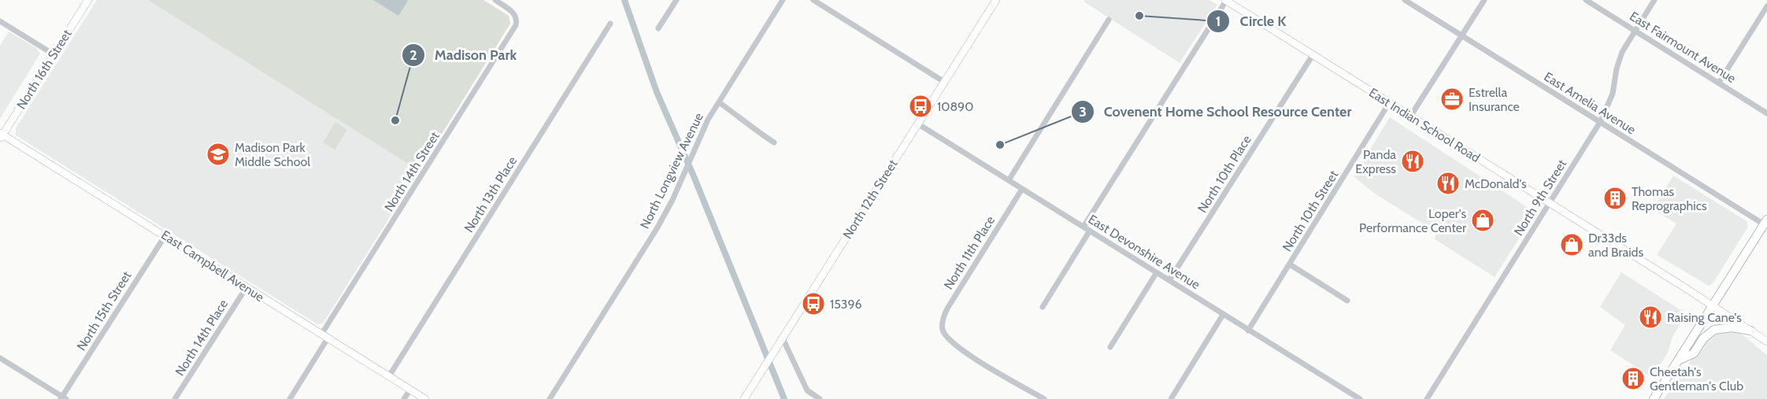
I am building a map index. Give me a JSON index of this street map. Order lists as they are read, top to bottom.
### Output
{
  "streets": {
    "street": [
      "East Fairmount Avenue",
      "North 16th Street",
      "East Amelia Avenue",
      "East Indian School Road",
      "North Longview Avenue",
      "North 14th Street",
      "North 10th Place",
      "North 13th Place",
      "North 9th Street",
      "North 12th Street",
      "North 10th Street",
      "East Devonshire Avenue",
      "North 11th Place",
      "East Campbell Avenue",
      "North 15th Street",
      "North 14th Place"
    ]
  },
  "crossings": [
    ["East Fairmount Avenue", "North 9th Street"],
    ["North 16th Street", "East Campbell Avenue"],
    ["East Amelia Avenue", "North 9th Street"],
    ["East Indian School Road", "North 10th Place"],
    ["East Indian School Road", "North 9th Street"],
    ["East Indian School Road", "North 10th Street"],
    ["North 14th Street", "East Campbell Avenue"],
    ["North 10th Place", "East Devonshire Avenue"],
    ["North 13th Place", "East Campbell Avenue"],
    ["North 12th Street", "East Devonshire Avenue"],
    ["North 10th Street", "East Devonshire Avenue"],
    ["East Devonshire Avenue", "North 11th Place"],
    ["East Campbell Avenue", "North 15th Street"],
    ["East Campbell Avenue", "North 14th Place"]
  ],
  "places": {
    "other": ["Circle K", "Madison Park", "Covenent Home School Resource Center"],
    "office": ["Estrella Insurance"],
    "bus stop": ["10890", "15396"],
    "school or university": ["Madison Park Middle School"],
    "restaurant": ["Panda Express", "McDonald's", "Raising Cane's"],
    "building": ["Thomas Reprographics", "Cheetah's Gentleman's Club"],
    "shop": ["Loper's Performance Center", "Dr33ds and Braids"]
  }
}
